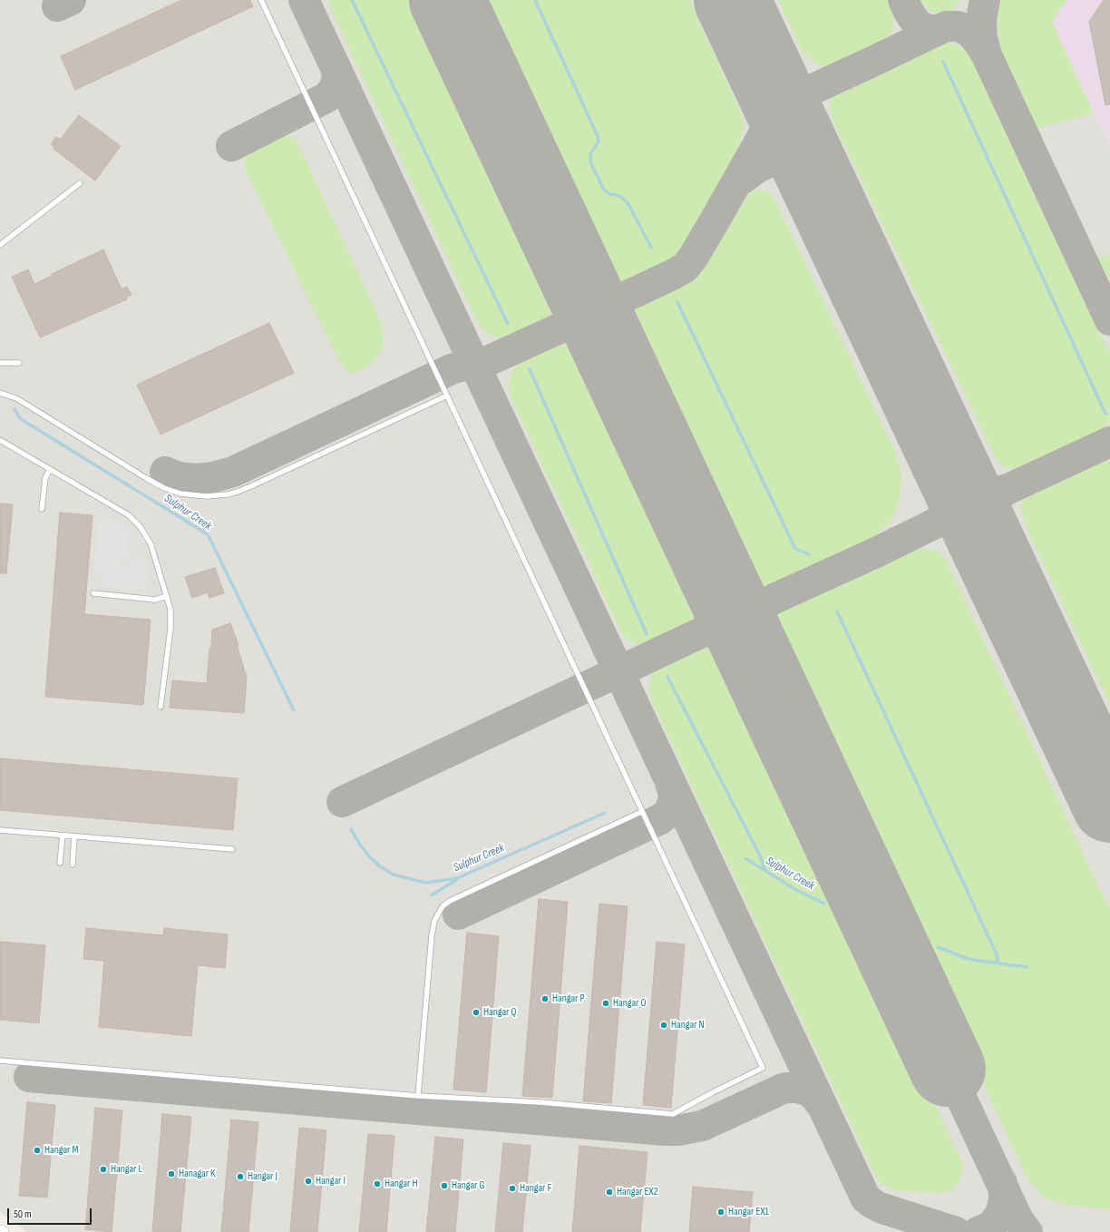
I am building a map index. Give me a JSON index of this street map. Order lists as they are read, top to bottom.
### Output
{
  "water": ["Sulphur Creek"],
  "places": [
    "Hangar P",
    "Hangar O",
    "Hangar Q",
    "Hangar N",
    "Hangar M",
    "Hangar L",
    "Hanagar K",
    "Hangar J",
    "Hangar I",
    "Hangar H",
    "Hangar G",
    "Hangar F",
    "Hangar EX2",
    "Hangar EX1"
  ],
  "scale_bar": "50 m"
}
